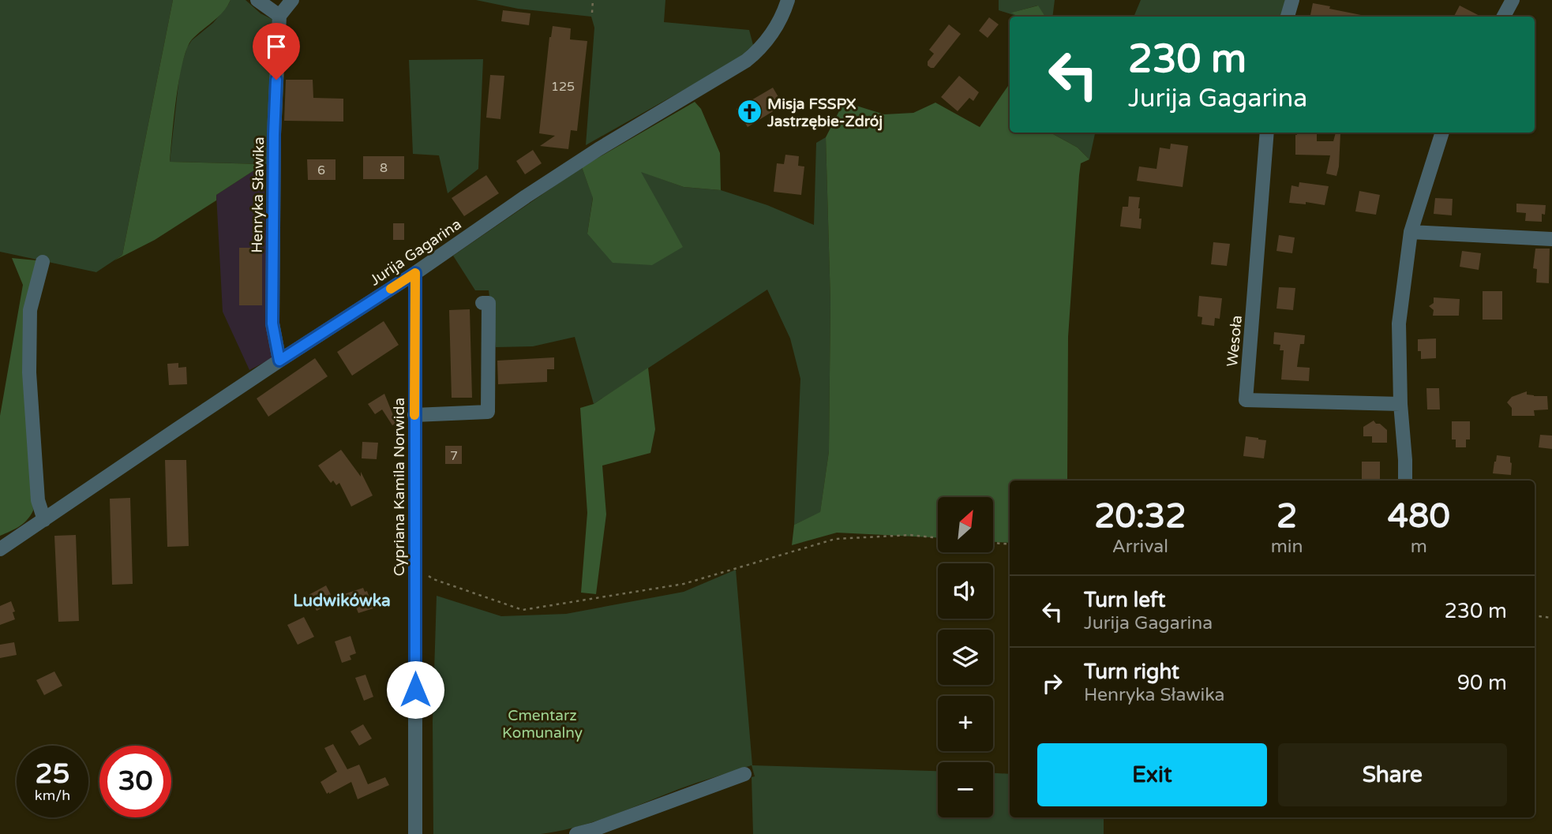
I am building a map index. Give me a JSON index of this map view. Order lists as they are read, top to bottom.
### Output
{
  "streets": {
    "street": [
      "Henryka Sławika",
      "Jurija Gagarina",
      "Wesoła",
      "Cypriana Kamila Norwida"
    ]
  },
  "crossings": [
    ["Henryka Sławika", "Jurija Gagarina"],
    ["Jurija Gagarina", "Cypriana Kamila Norwida"]
  ],
  "districts": ["Ludwikówka"],
  "parks": ["Cmentarz Komunalny"],
  "places": {
    "church": ["Misja FSSPX Jastrzębie-Zdrój"]
  },
  "house_numbers": [
    "125",
    "8",
    "6",
    "7"
  ],
  "north": "top right",
  "page": {
    "turn": ["230 m", "Jurija Gagarina"],
    "eta": [
      "20:32",
      "Arrival",
      "2",
      "min",
      "480",
      "m"
    ],
    "map_buttons": ["+", "−"],
    "list": [
      {
        "name": "Turn left",
        "note": "Jurija Gagarina",
        "value": "230 m"
      },
      {
        "name": "Turn right",
        "note": "Henryka Sławika",
        "value": "90 m"
      }
    ],
    "buttons": ["Exit", "Share"],
    "speed": "25 km/h",
    "limit": "30"
  }
}
